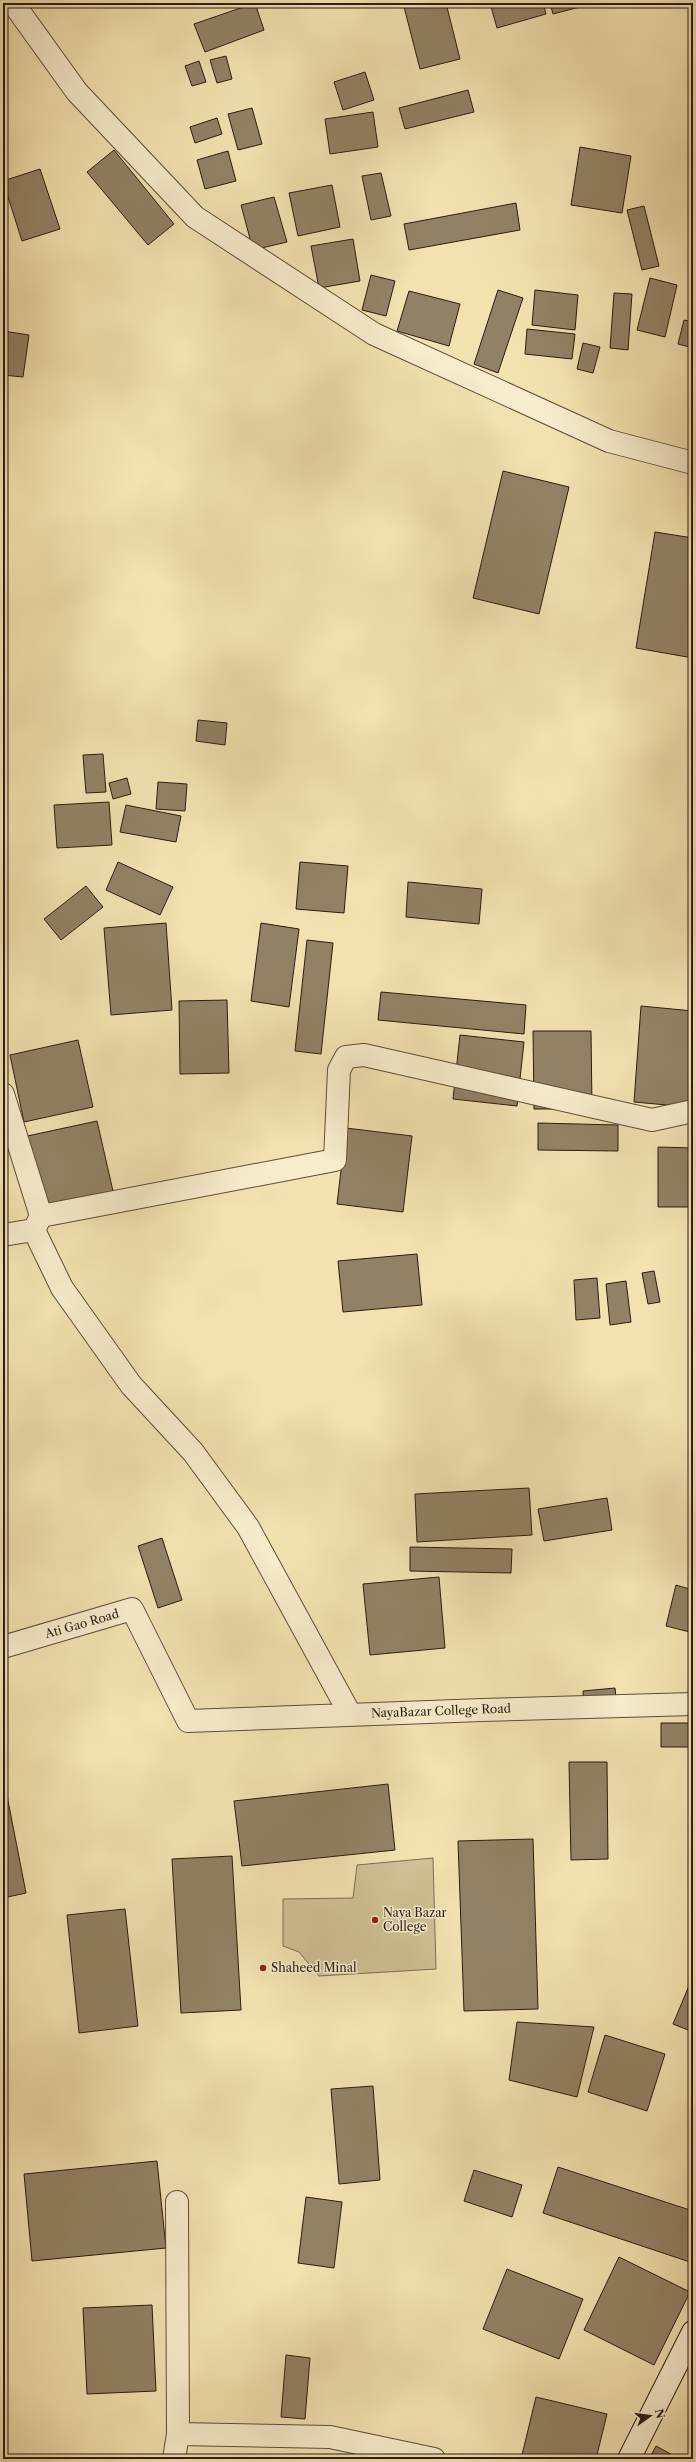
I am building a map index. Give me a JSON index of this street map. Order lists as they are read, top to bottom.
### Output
{
  "streets": {
    "street": ["Ati Gao Road", "NayaBazar College Road"]
  },
  "crossings": [
    ["Ati Gao Road", "NayaBazar College Road"]
  ],
  "places": ["Naya Bazar College", "Shaheed Minal"],
  "north": "right"
}
